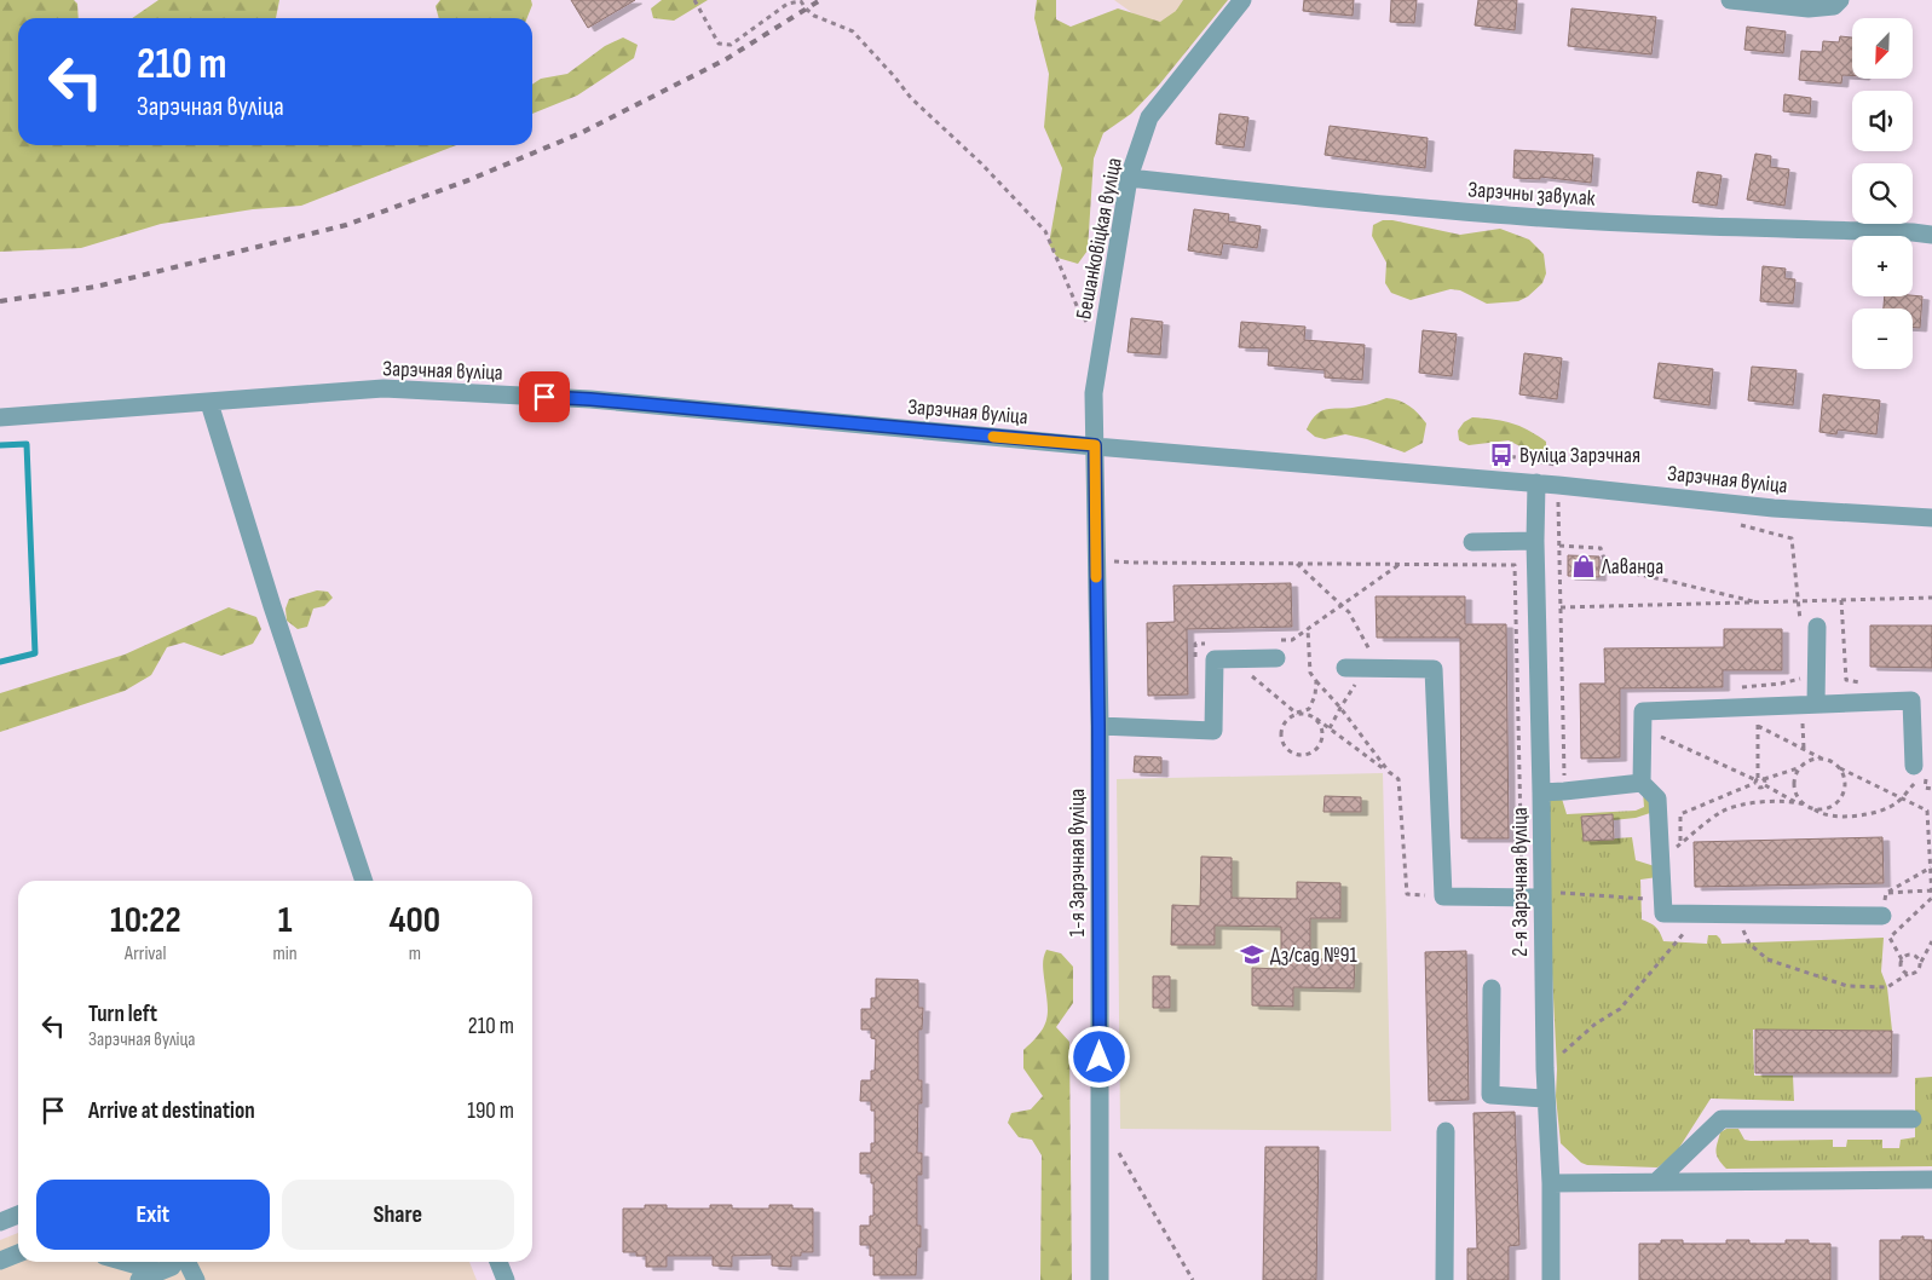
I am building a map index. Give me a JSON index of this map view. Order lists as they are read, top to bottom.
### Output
{
  "streets": {
    "street": [
      "Зарэчны завулак",
      "Бешанковіцкая вуліца",
      "Зарэчная вуліца",
      "1-я Зарэчная вуліца",
      "2-я Зарэчная вуліца"
    ]
  },
  "crossings": [
    ["Зарэчны завулак", "Бешанковіцкая вуліца"],
    ["Бешанковіцкая вуліца", "Зарэчная вуліца"],
    ["Бешанковіцкая вуліца", "1-я Зарэчная вуліца"],
    ["Зарэчная вуліца", "1-я Зарэчная вуліца"],
    ["Зарэчная вуліца", "2-я Зарэчная вуліца"]
  ],
  "places": {
    "bus stop": ["Вуліца Зарэчная"],
    "shop": ["Лаванда"],
    "school or university": ["Дз/сад №91"]
  },
  "north": "bottom left",
  "page": {
    "map_buttons": ["+", "−"],
    "turn": ["210 m", "Зарэчная вуліца"],
    "eta": [
      "10:22",
      "Arrival",
      "1",
      "min",
      "400",
      "m"
    ],
    "list": [
      {
        "name": "Turn left",
        "note": "Зарэчная вуліца",
        "value": "210 m"
      },
      {
        "name": "Arrive at destination",
        "value": "190 m"
      }
    ],
    "buttons": ["Exit", "Share"]
  }
}
